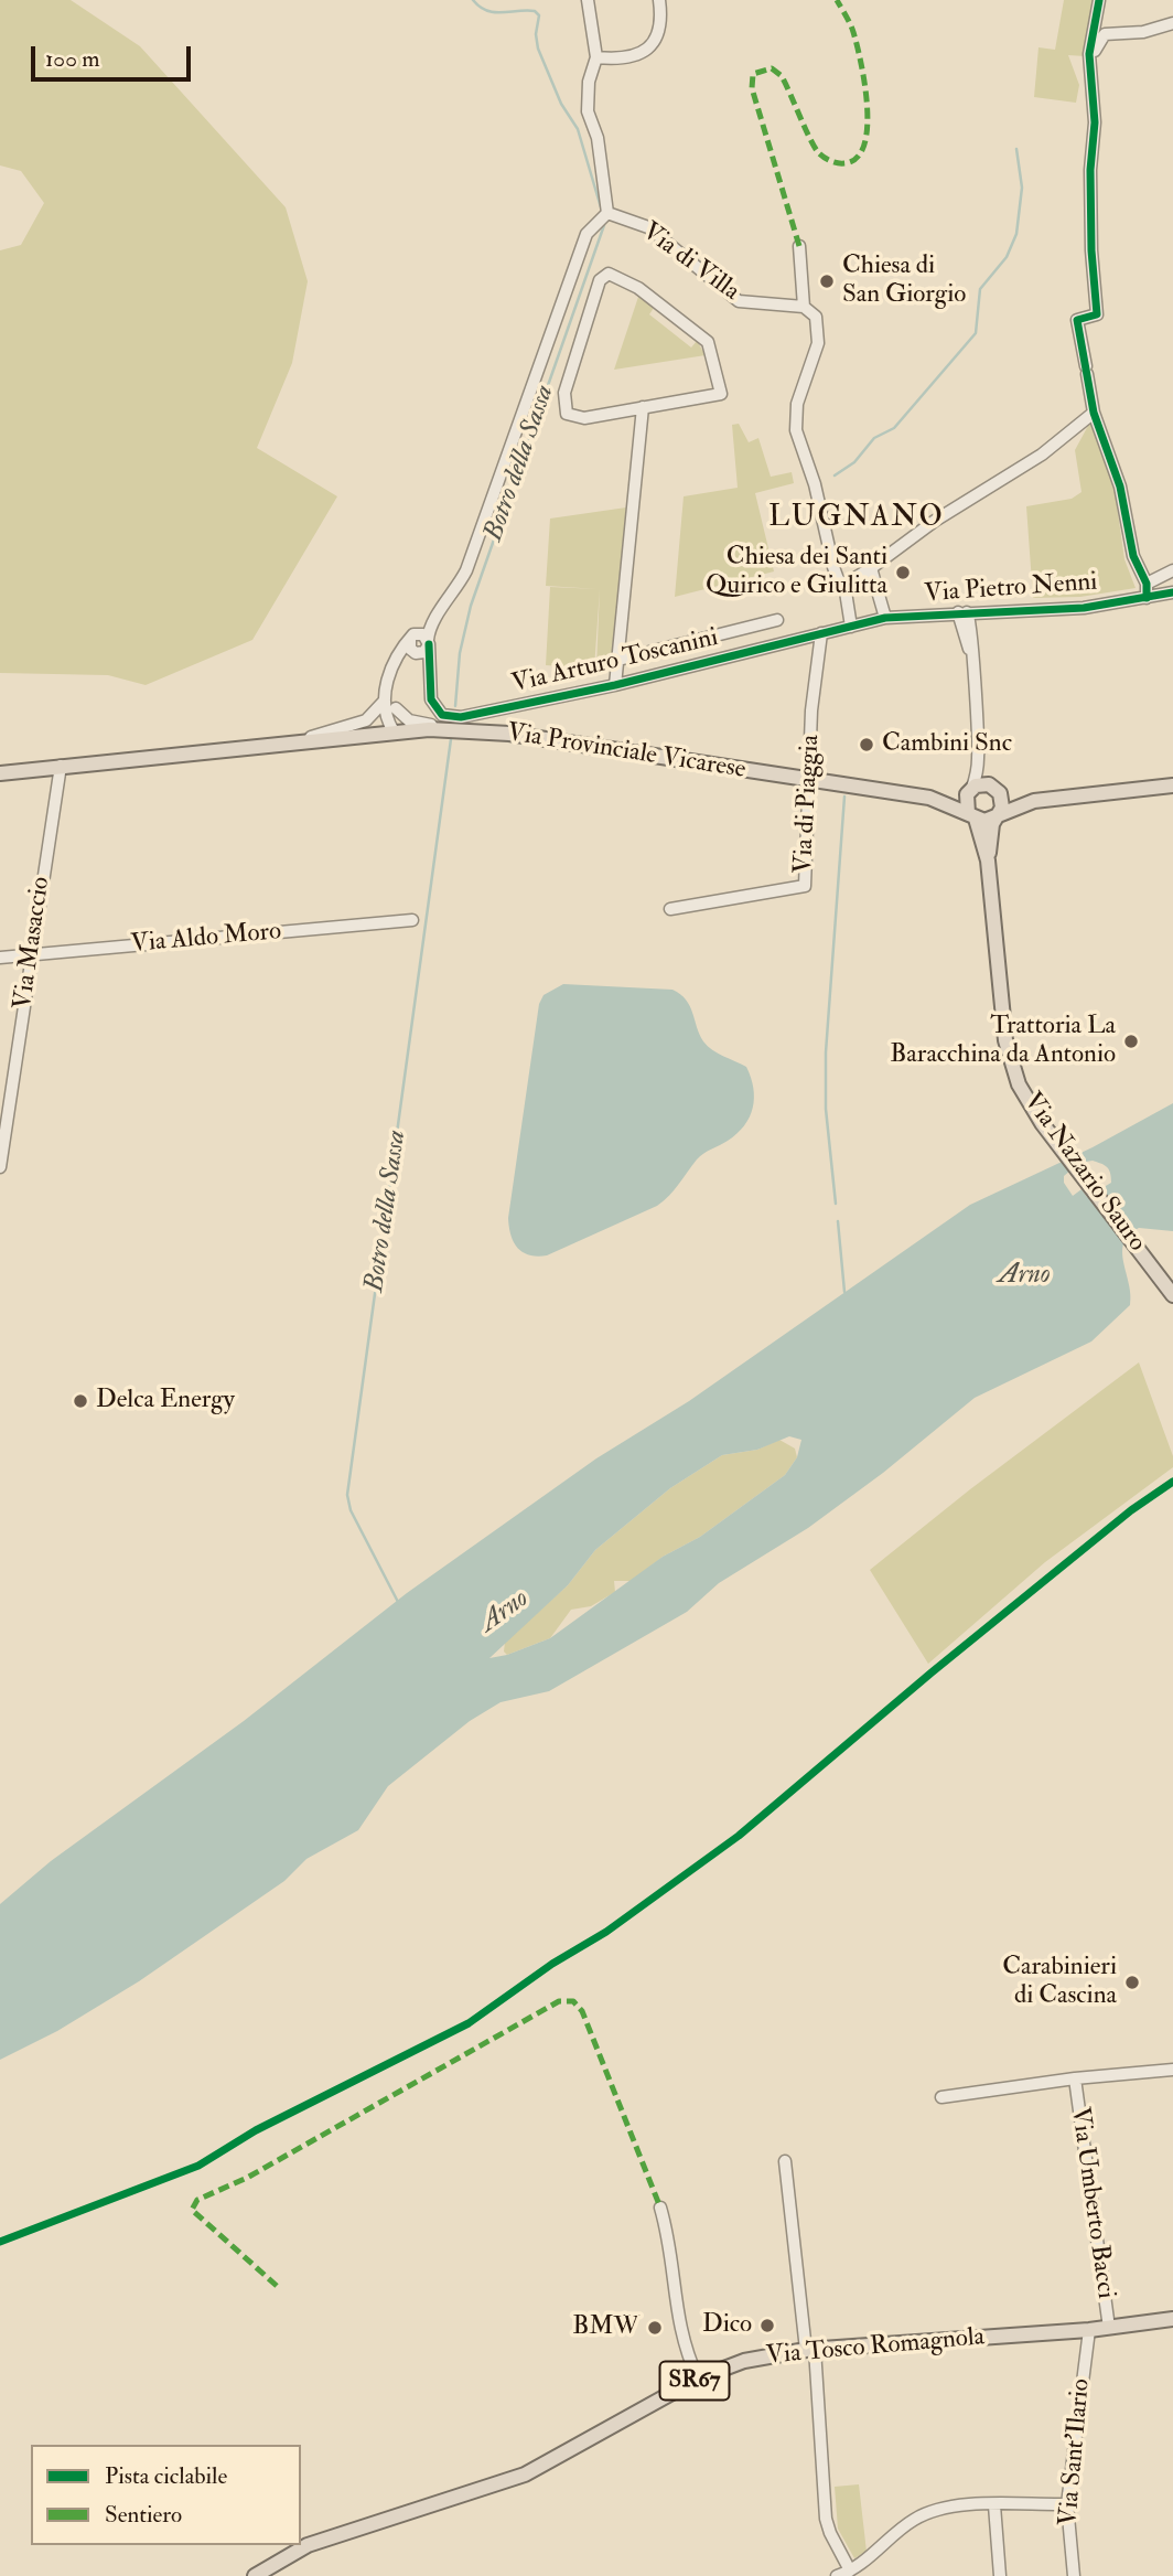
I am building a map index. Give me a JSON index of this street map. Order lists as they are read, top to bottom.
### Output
{
  "streets": {
    "main road": [
      "Via Provinciale Vicarese",
      "Via Nazario Sauro",
      "Via Tosco Romagnola",
      "SR67"
    ],
    "street": [
      "Via di Villa",
      "Via Pietro Nenni",
      "Via Arturo Toscanini",
      "Via di Piaggia",
      "Via Aldo Moro",
      "Via Masaccio",
      "Via Umberto Bacci",
      "Via Sant'Ilario"
    ]
  },
  "crossings": [
    ["Via Pietro Nenni", "Via Arturo Toscanini"],
    ["Via Arturo Toscanini", "Via di Piaggia"],
    ["Via Provinciale Vicarese", "Via di Piaggia"],
    ["Via Provinciale Vicarese", "Via Masaccio"],
    ["Via Provinciale Vicarese", "Via Nazario Sauro"],
    ["Via Aldo Moro", "Via Masaccio"],
    ["Via Umberto Bacci", "Via Tosco Romagnola"],
    ["Via Tosco Romagnola", "Via Sant'Ilario"]
  ],
  "districts": ["LUGNANO"],
  "water": ["Botro della Sassa", "Arno"],
  "places": [
    "Chiesa di San Giorgio",
    "Chiesa dei Santi Quirico e Giulitta",
    "Cambini Snc",
    "Trattoria La Baracchina da Antonio",
    "Delca Energy",
    "Carabinieri di Cascina",
    "Dico",
    "BMW"
  ],
  "legend": ["Pista ciclabile", "Sentiero"],
  "scale_bar": "100 m"
}
